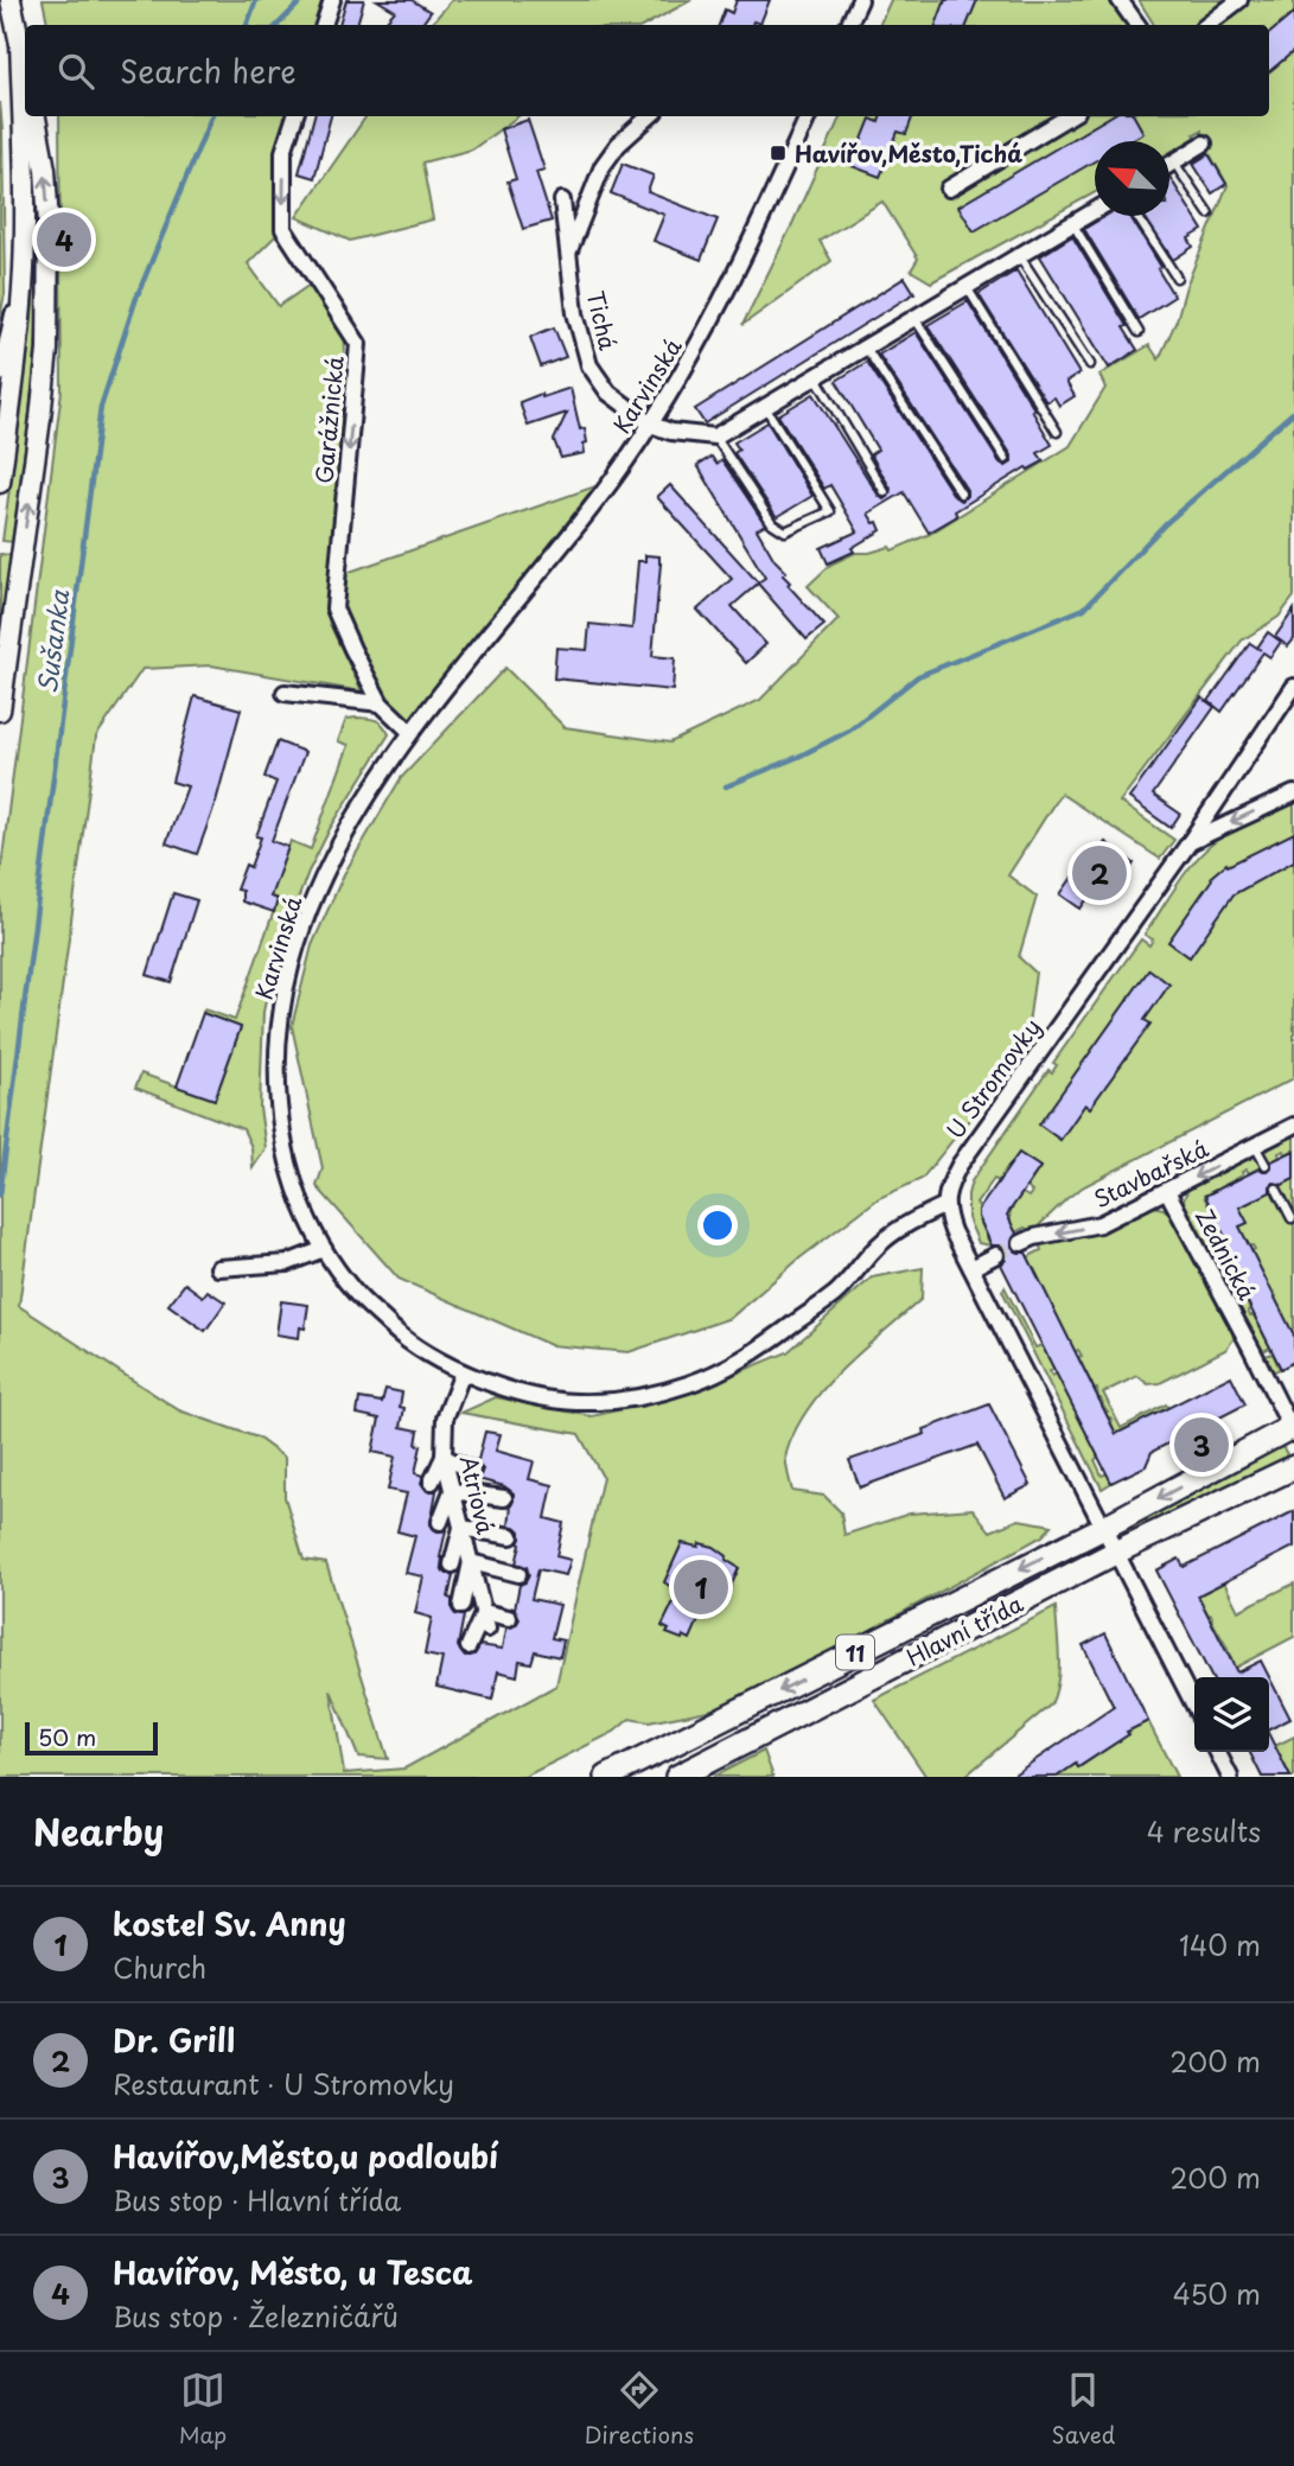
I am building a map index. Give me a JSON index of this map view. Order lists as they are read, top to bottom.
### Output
{
  "streets": {
    "main road": ["Hlavní třída", "11"],
    "street": [
      "Tichá",
      "Karvinská",
      "Garážnická",
      "U Stromovky",
      "Stavbařská",
      "Zednická",
      "Atriová"
    ]
  },
  "crossings": [
    ["Tichá", "Karvinská"],
    ["Karvinská", "Garážnická"],
    ["Karvinská", "U Stromovky"],
    ["Karvinská", "Atriová"],
    ["Stavbařská", "Zednická"],
    ["Zednická", "11"]
  ],
  "one_way": ["Garážnická", "Stavbařská"],
  "water": ["Sušanka"],
  "places": {
    "transit": ["Havířov,Město,Tichá"]
  },
  "scale_bar": "50 m",
  "north": "top left",
  "page": {
    "search": "Search here",
    "pins": [
      "4",
      "2",
      "3",
      "1"
    ],
    "scale": "50 m",
    "heading": ["Nearby", "4 results"],
    "list": [
      {
        "mark": "1",
        "name": "kostel Sv. Anny",
        "note": "Church",
        "value": "140 m"
      },
      {
        "mark": "2",
        "name": "Dr. Grill",
        "note": "Restaurant · U Stromovky",
        "value": "200 m"
      },
      {
        "mark": "3",
        "name": "Havířov,Město,u podloubí",
        "note": "Bus stop · Hlavní třída",
        "value": "200 m"
      },
      {
        "mark": "4",
        "name": "Havířov, Město, u Tesca",
        "note": "Bus stop · Železničářů",
        "value": "450 m"
      }
    ],
    "nav": ["Map", "Directions", "Saved"]
  }
}
